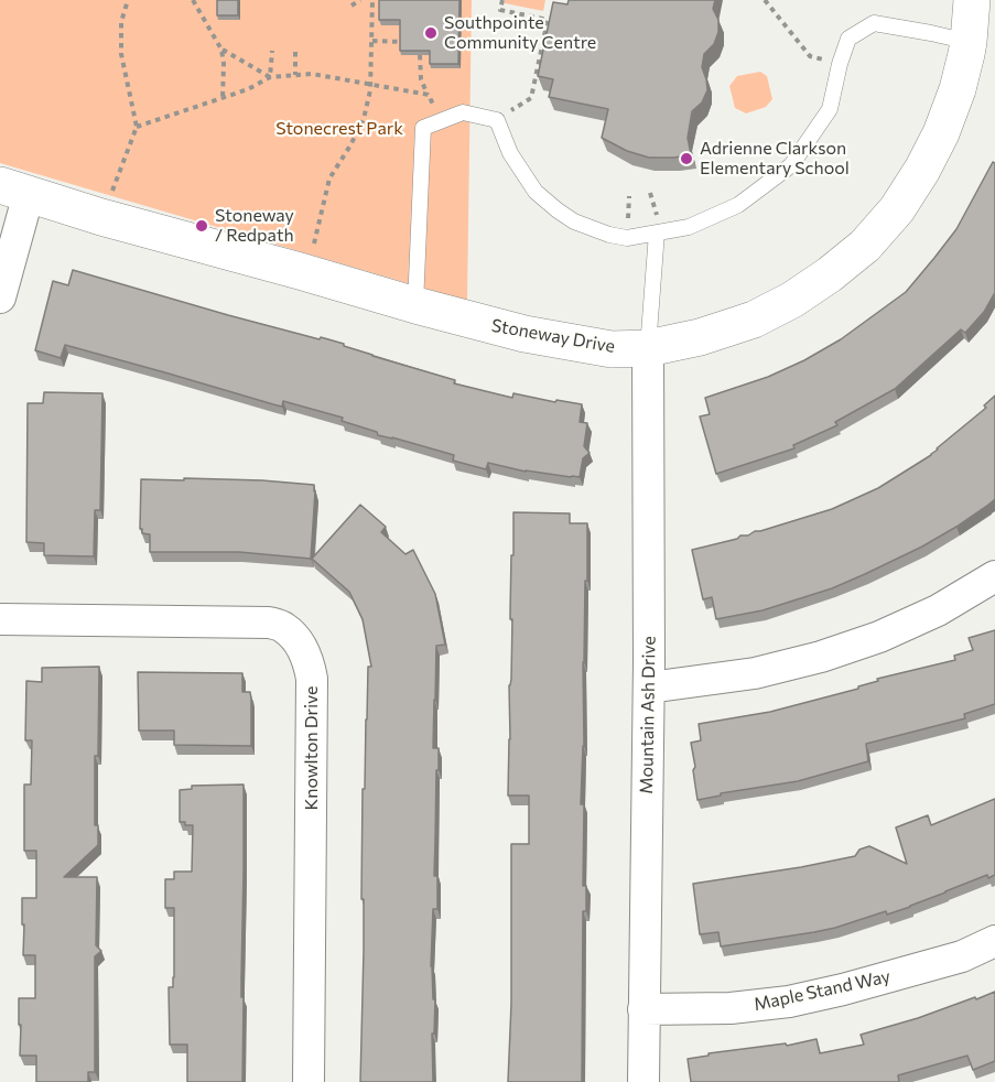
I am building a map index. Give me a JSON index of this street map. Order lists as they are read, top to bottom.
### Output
{
  "streets": {
    "street": [
      "Stoneway Drive",
      "Mountain Ash Drive",
      "Knowlton Drive",
      "Maple Stand Way"
    ]
  },
  "crossings": [
    ["Stoneway Drive", "Mountain Ash Drive"],
    ["Mountain Ash Drive", "Maple Stand Way"]
  ],
  "parks": ["Stonecrest Park"],
  "places": ["Southpointe Community Centre", "Adrienne Clarkson Elementary School", "Stoneway / Redpath"]
}
